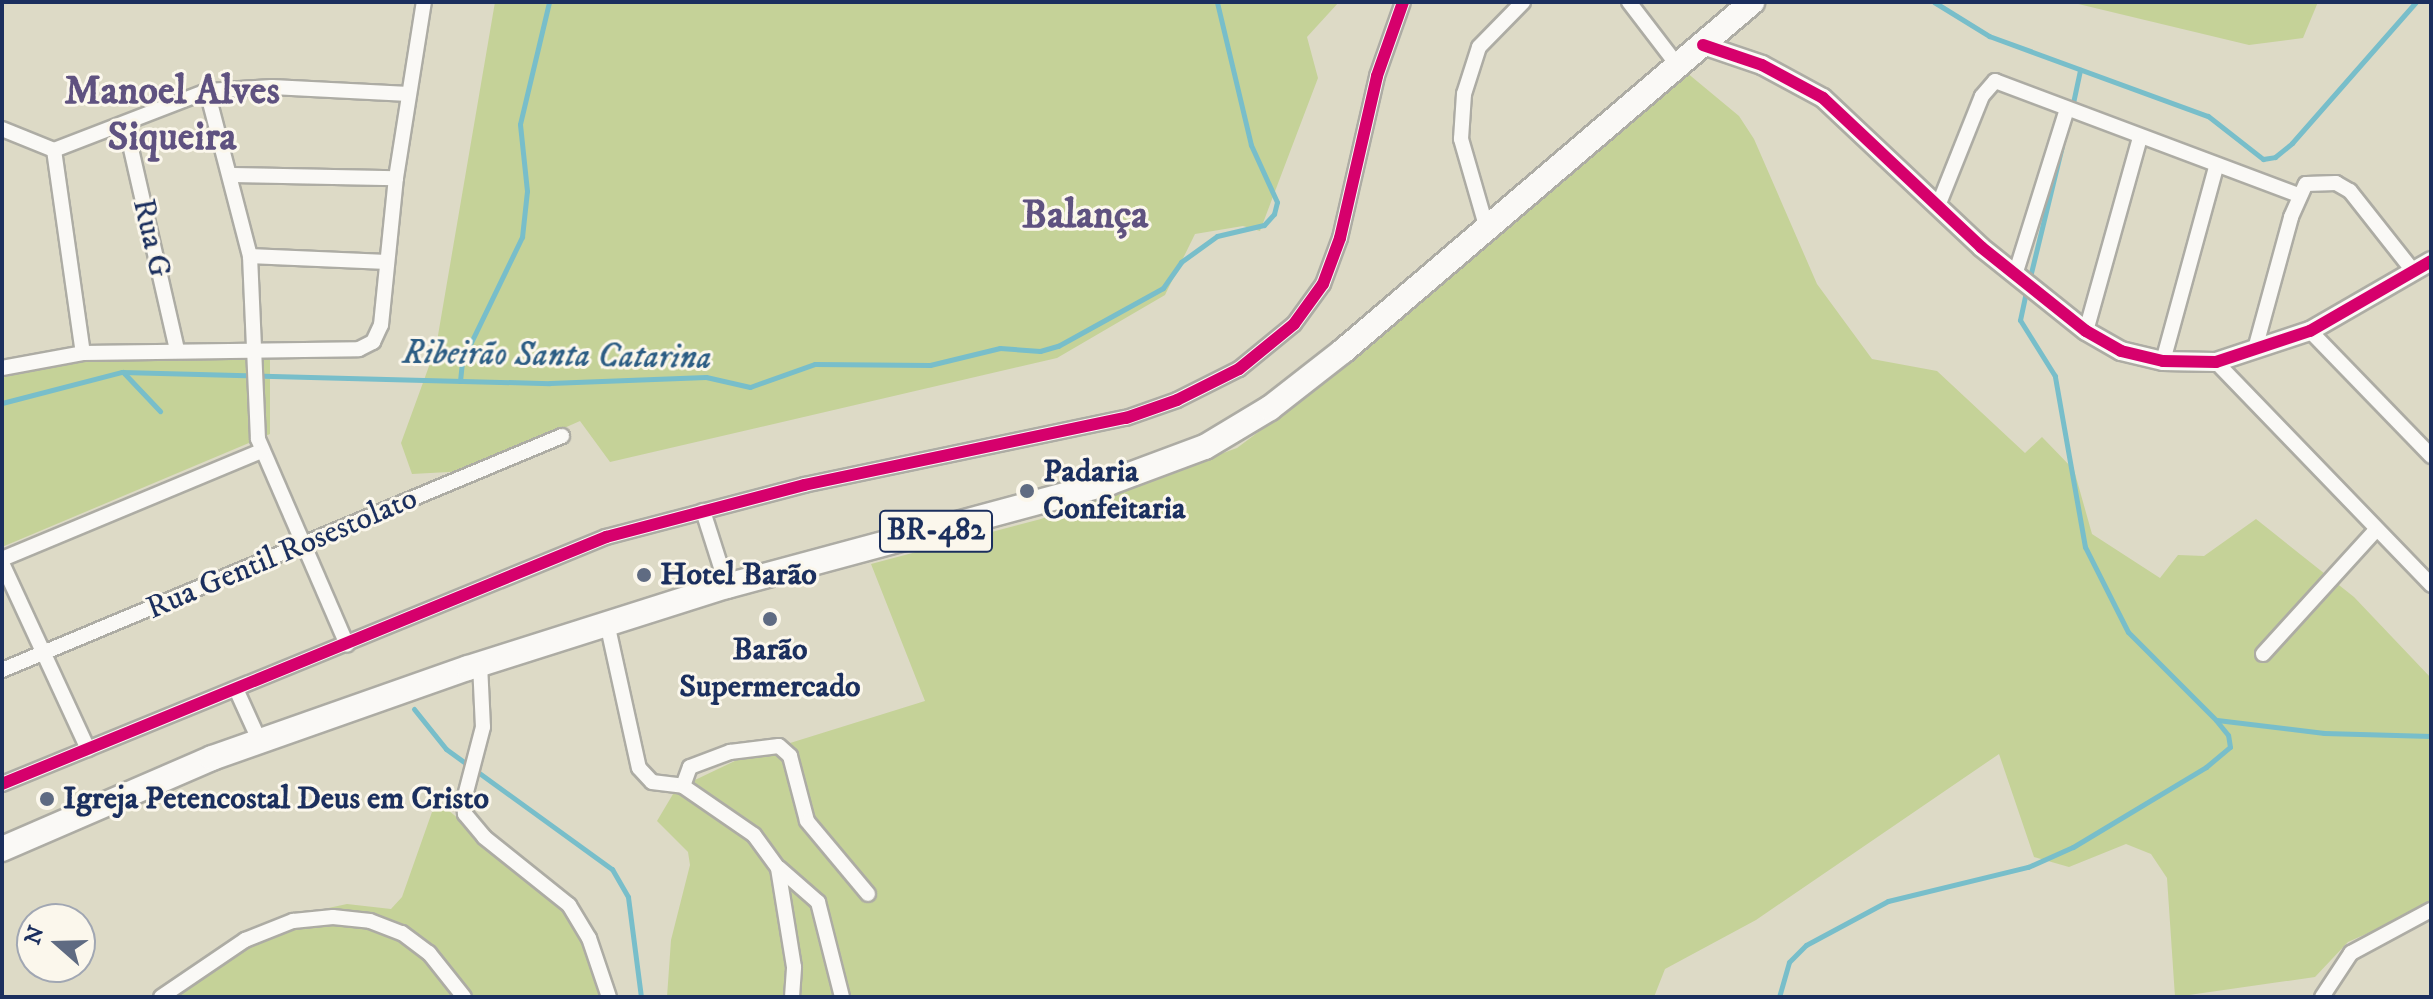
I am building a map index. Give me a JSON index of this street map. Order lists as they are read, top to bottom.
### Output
{
  "streets": {
    "highway": ["BR-482"],
    "street": ["Rua G", "Rua Gentil Rosestolato"]
  },
  "districts": ["Manoel Alves Siqueira", "Balança"],
  "water": ["Ribeirão Santa Catarina"],
  "places": [
    "Padaria Confeitaria",
    "Hotel Barão",
    "Barão Supermercado",
    "Igreja Petencostal Deus em Cristo"
  ],
  "north": "left"
}
